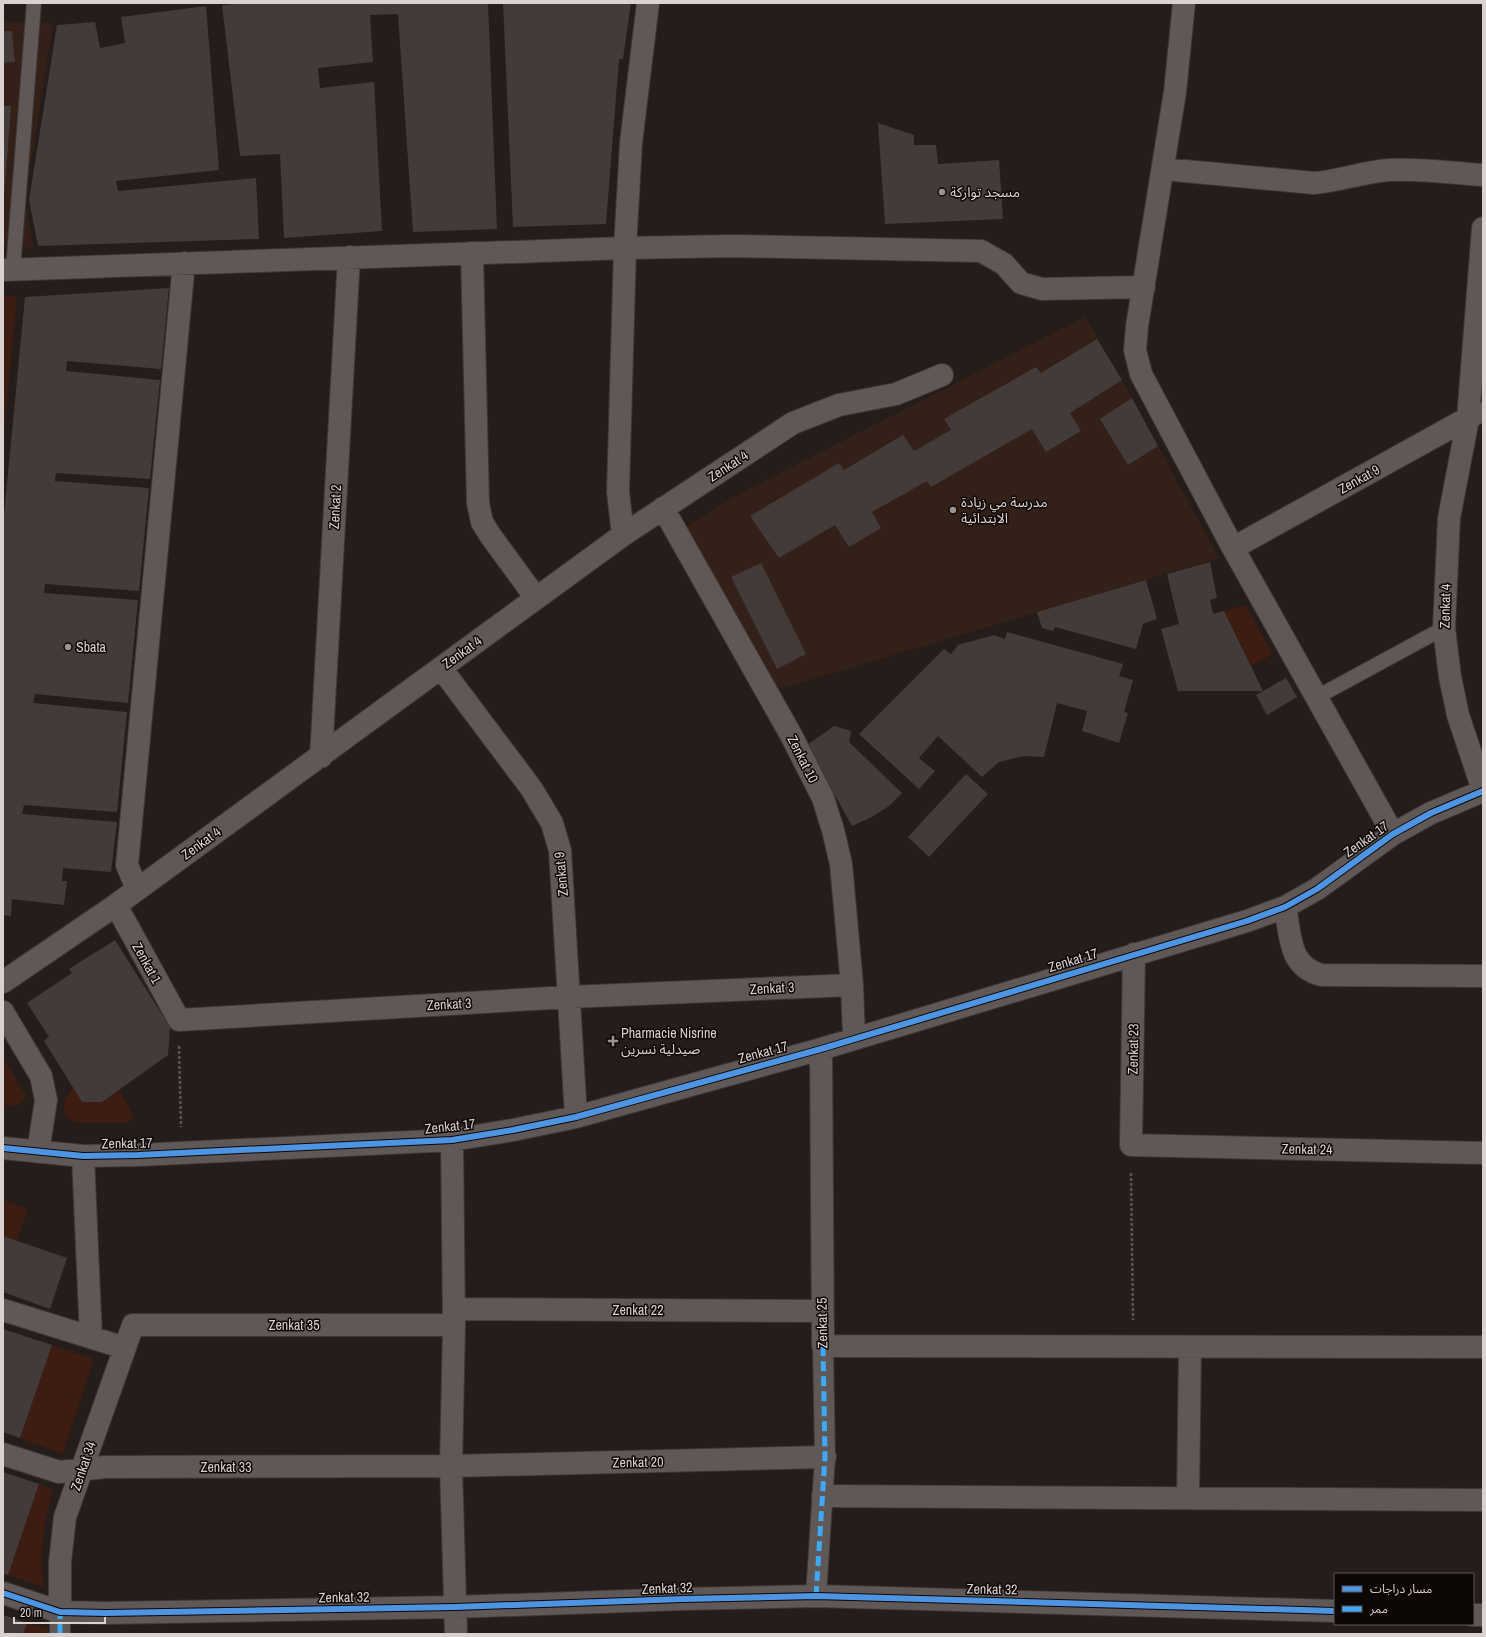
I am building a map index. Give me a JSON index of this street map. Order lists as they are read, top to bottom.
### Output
{
  "streets": {
    "street": [
      "Zenkat 4",
      "Zenkat 9",
      "Zenkat 2",
      "Zenkat 10",
      "Zenkat 17",
      "Zenkat 1",
      "Zenkat 3",
      "Zenkat 23",
      "Zenkat 24",
      "Zenkat 22",
      "Zenkat 25",
      "Zenkat 35",
      "Zenkat 20",
      "Zenkat 34",
      "Zenkat 33",
      "Zenkat 32"
    ]
  },
  "crossings": [
    ["Zenkat 4", "Zenkat 9"],
    ["Zenkat 4", "Zenkat 2"],
    ["Zenkat 4", "Zenkat 10"],
    ["Zenkat 4", "Zenkat 17"],
    ["Zenkat 4", "Zenkat 1"],
    ["Zenkat 9", "Zenkat 17"],
    ["Zenkat 9", "Zenkat 3"],
    ["Zenkat 10", "Zenkat 17"],
    ["Zenkat 10", "Zenkat 3"],
    ["Zenkat 17", "Zenkat 23"],
    ["Zenkat 17", "Zenkat 25"],
    ["Zenkat 1", "Zenkat 3"],
    ["Zenkat 23", "Zenkat 24"],
    ["Zenkat 22", "Zenkat 25"],
    ["Zenkat 22", "Zenkat 35"],
    ["Zenkat 25", "Zenkat 20"],
    ["Zenkat 25", "Zenkat 32"],
    ["Zenkat 35", "Zenkat 34"],
    ["Zenkat 20", "Zenkat 33"],
    ["Zenkat 34", "Zenkat 33"],
    ["Zenkat 34", "Zenkat 32"]
  ],
  "places": {
    "other": ["مسجد تواركة", "مدرسة مي زيادة الابتدائية", "Sbata"],
    "health": ["Pharmacie Nisrine صيدلية نسرين"]
  },
  "legend": ["مسار دراجات", "ممر"],
  "scale_bar": "20 m"
}
